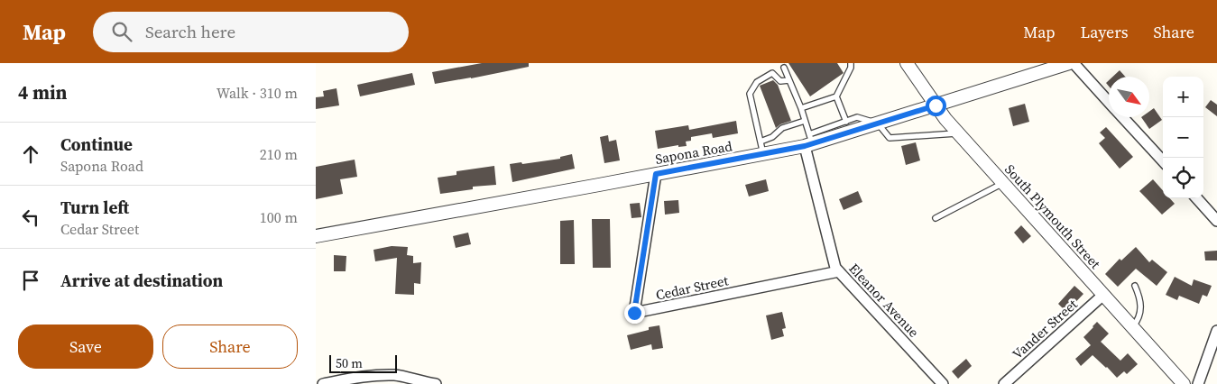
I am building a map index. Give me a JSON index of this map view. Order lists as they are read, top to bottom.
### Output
{
  "streets": {
    "street": [
      "Sapona Road",
      "South Plymouth Street",
      "Cedar Street",
      "Eleanor Avenue",
      "Vander Street"
    ]
  },
  "crossings": [
    ["Sapona Road", "South Plymouth Street"],
    ["Sapona Road", "Cedar Street"],
    ["Sapona Road", "Eleanor Avenue"],
    ["South Plymouth Street", "Vander Street"],
    ["Cedar Street", "Eleanor Avenue"]
  ],
  "scale_bar": "50 m",
  "north": "bottom right",
  "page": {
    "header": "Map",
    "search": "Search here",
    "nav": ["Map", "Layers", "Share"],
    "heading": ["4 min", "Walk · 310 m"],
    "map_buttons": ["+", "−"],
    "list": [
      ["Continue", "Sapona Road", "210 m"],
      ["Turn left", "Cedar Street", "100 m"],
      "Arrive at destination"
    ],
    "buttons": ["Save", "Share"],
    "scale": "50 m"
  }
}
